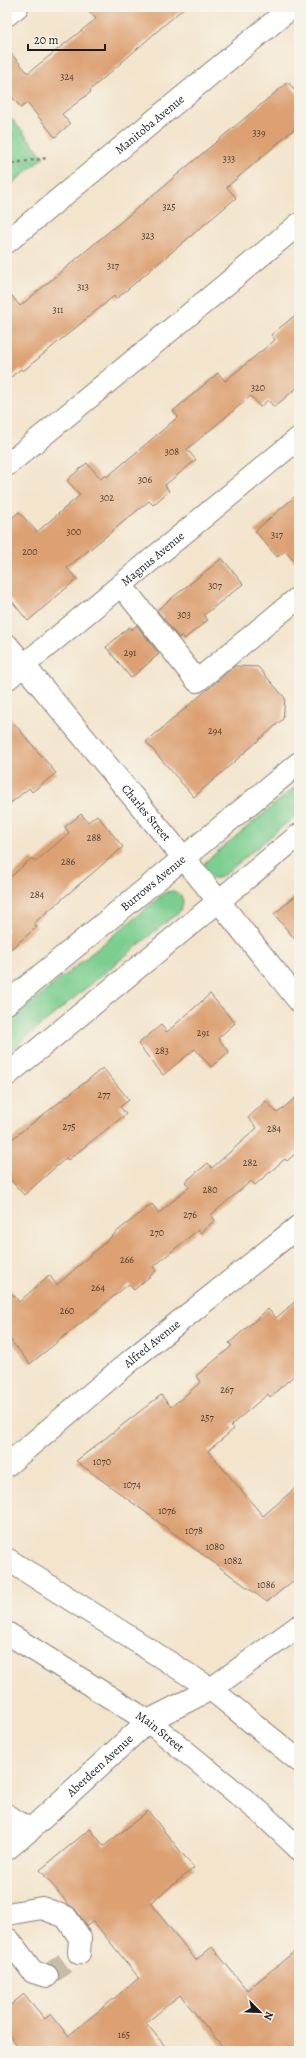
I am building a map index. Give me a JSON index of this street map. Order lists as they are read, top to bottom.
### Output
{
  "streets": {
    "street": [
      "Manitoba Avenue",
      "Magnus Avenue",
      "Charles Street",
      "Burrows Avenue",
      "Alfred Avenue",
      "Main Street",
      "Aberdeen Avenue"
    ]
  },
  "crossings": [
    ["Magnus Avenue", "Charles Street"],
    ["Charles Street", "Burrows Avenue"],
    ["Main Street", "Aberdeen Avenue"]
  ],
  "house_numbers": [
    "324",
    "339",
    "333",
    "325",
    "323",
    "317",
    "313",
    "311",
    "320",
    "308",
    "306",
    "302",
    "300",
    "317",
    "200",
    "307",
    "303",
    "291",
    "294",
    "288",
    "286",
    "284",
    "291",
    "283",
    "277",
    "275",
    "284",
    "282",
    "280",
    "276",
    "270",
    "266",
    "264",
    "260",
    "267",
    "257",
    "1070",
    "1074",
    "1076",
    "1078",
    "1080",
    "1082",
    "1086",
    "165"
  ],
  "scale_bar": "20 m",
  "north": "bottom right"
}
